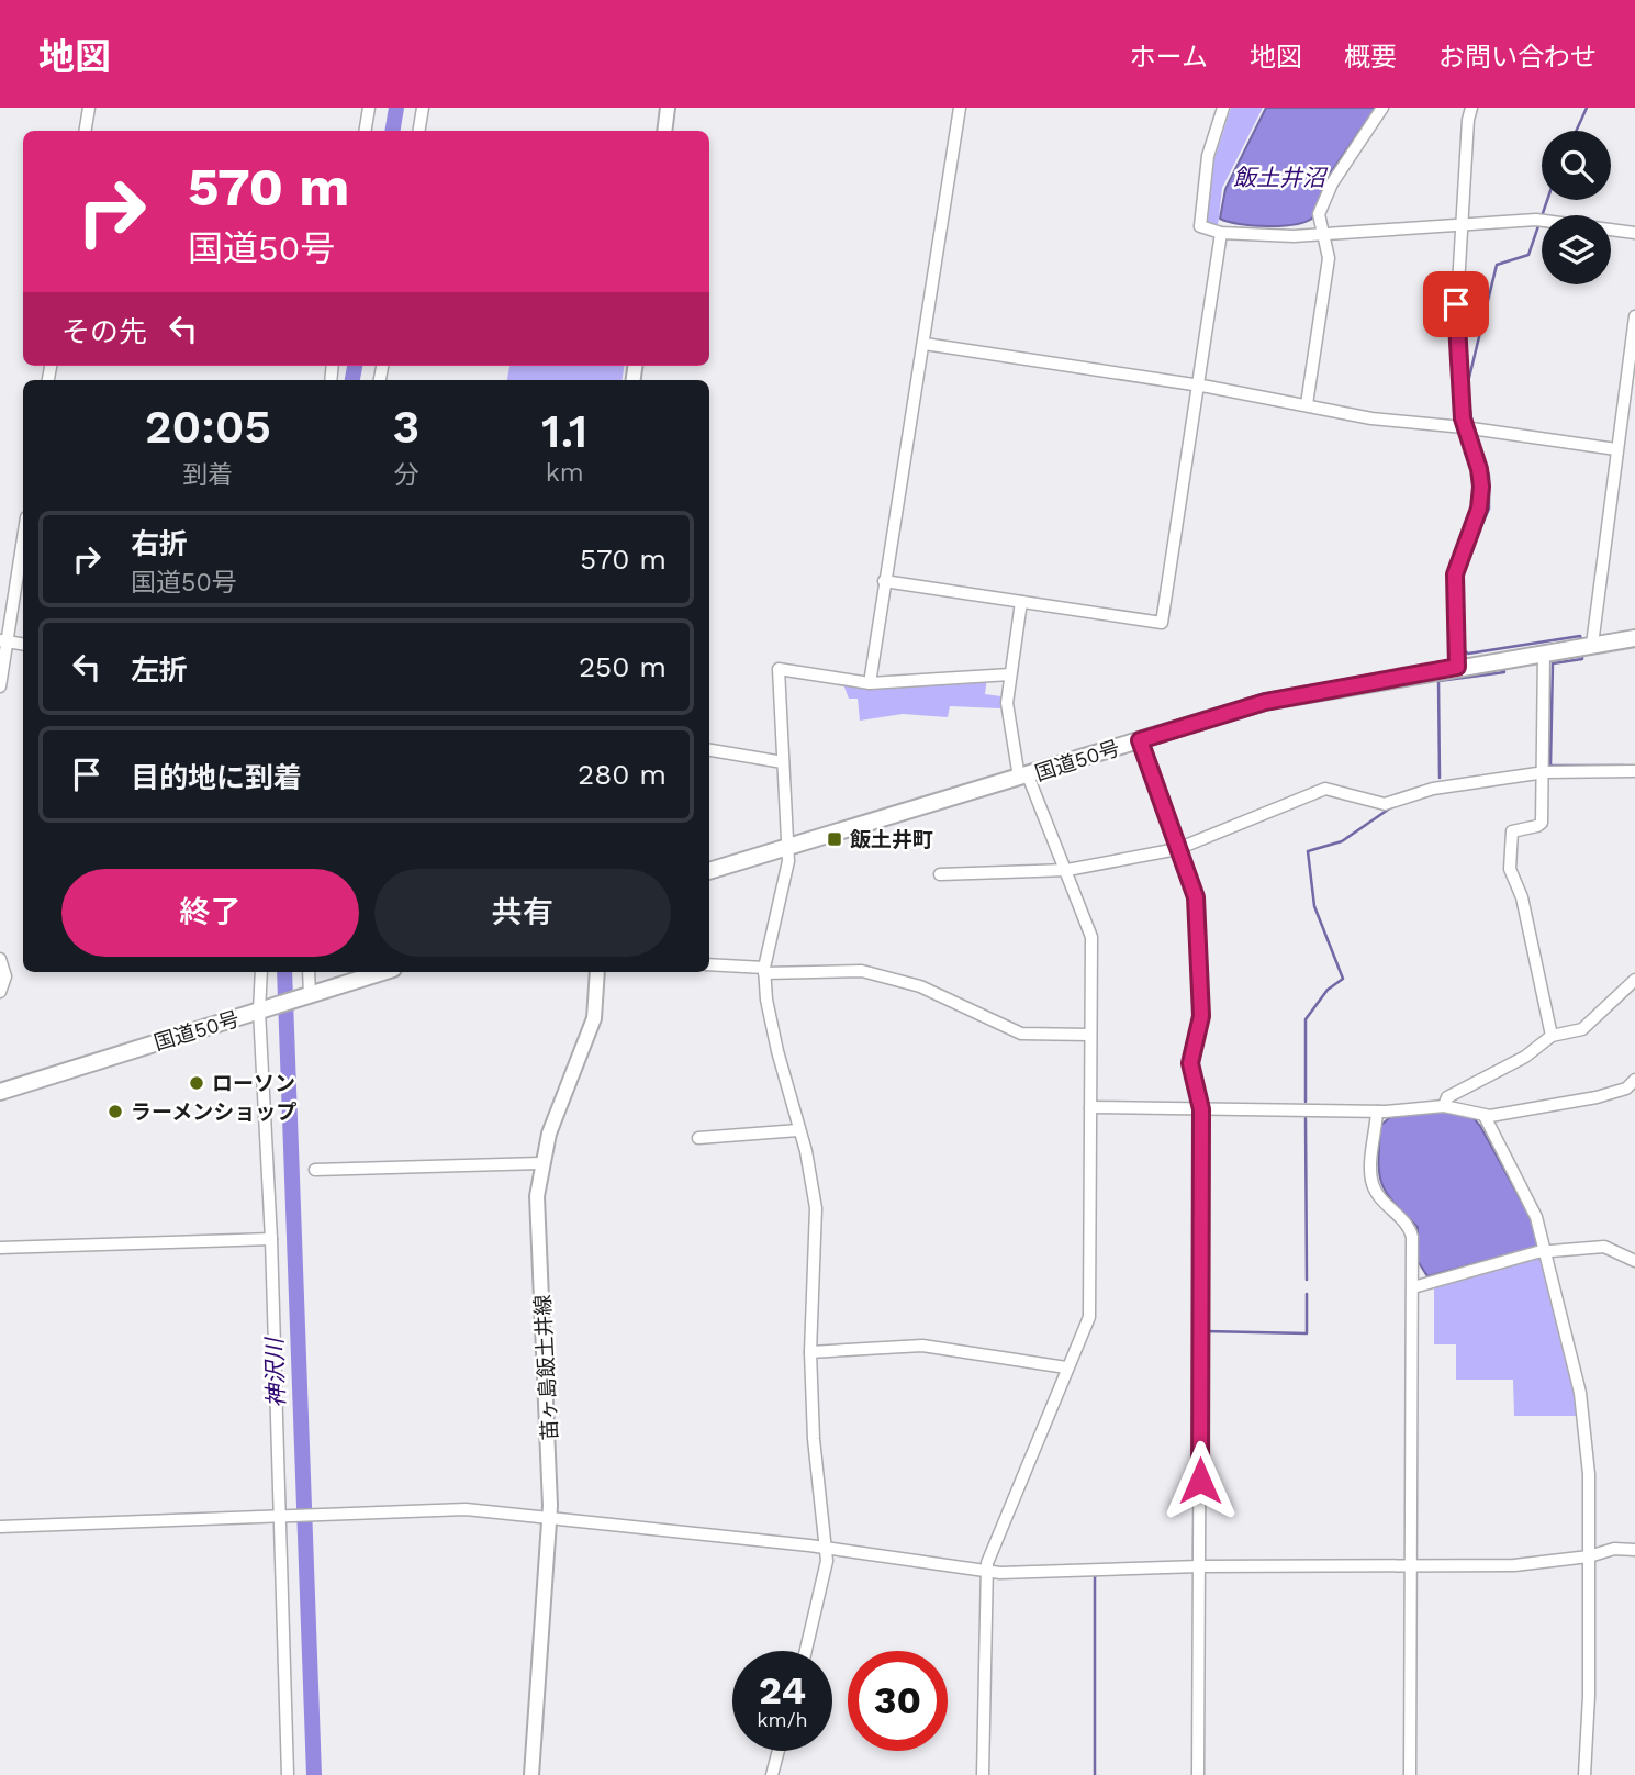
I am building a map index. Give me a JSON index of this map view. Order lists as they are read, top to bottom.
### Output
{
  "streets": {
    "highway": ["国道50号"],
    "main road": ["苗ヶ島飯土井線"]
  },
  "water": ["飯土井沼", "神沢川"],
  "places": {
    "transit": ["飯土井町"],
    "other": ["ローソン", "ラーメンショップ"]
  },
  "page": {
    "header": "地図",
    "nav": [
      "ホーム",
      "地図",
      "概要",
      "お問い合わせ"
    ],
    "turn": ["570 m", "国道50号"],
    "then": "その先",
    "eta": [
      "20:05",
      "到着",
      "3",
      "分",
      "1.1",
      "km"
    ],
    "list": [
      {
        "name": "右折",
        "note": "国道50号",
        "value": "570 m"
      },
      {
        "name": "左折",
        "value": "250 m"
      },
      {
        "name": "目的地に到着",
        "value": "280 m"
      }
    ],
    "buttons": ["終了", "共有"],
    "speed": "24 km/h",
    "limit": "30"
  }
}
